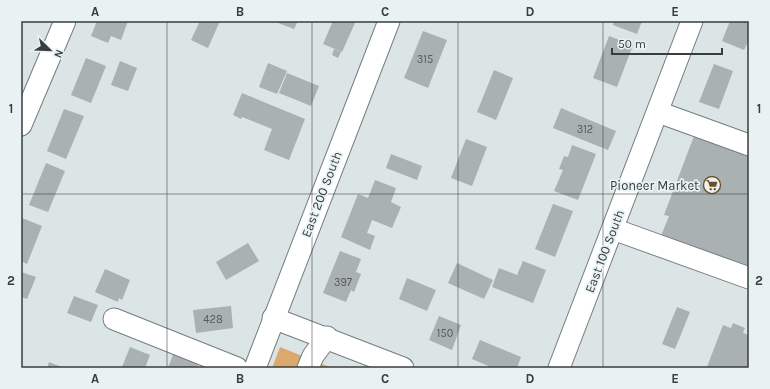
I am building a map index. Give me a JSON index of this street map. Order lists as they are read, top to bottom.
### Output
{
  "streets": {
    "street": ["East 200 South", "East 100 South"]
  },
  "places": {
    "supermarket": ["Pioneer Market"]
  },
  "house_numbers": [
    "315",
    "312",
    "397",
    "428",
    "150"
  ],
  "scale_bar": "50 m",
  "north": "bottom right",
  "grid": {
    "columns": [
      "A",
      "B",
      "C",
      "D",
      "E"
    ],
    "rows": ["1", "2"]
  }
}
